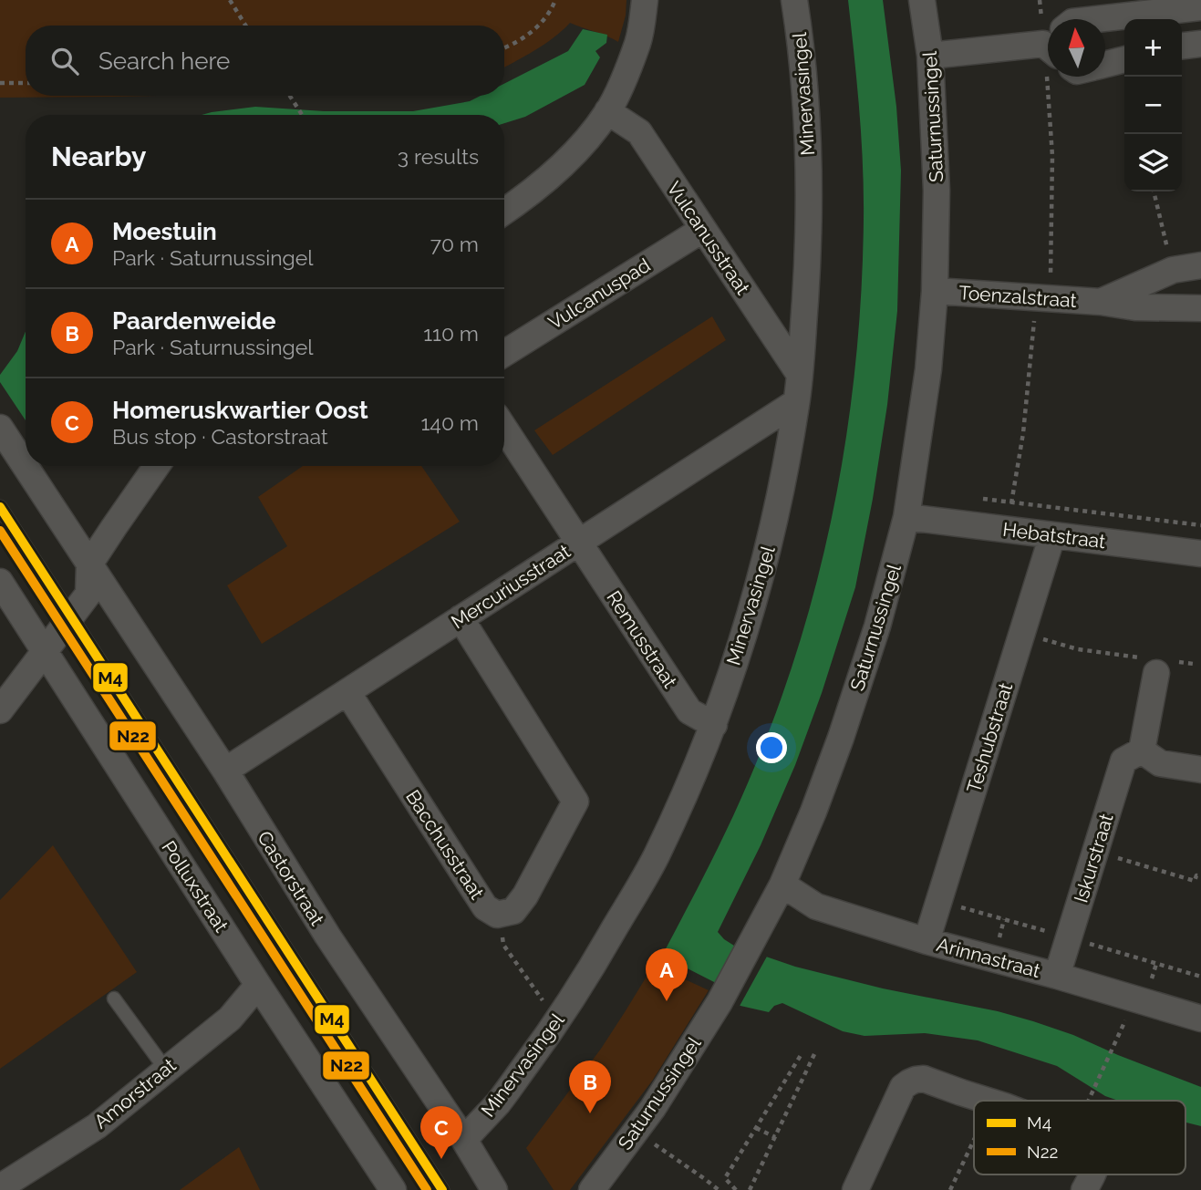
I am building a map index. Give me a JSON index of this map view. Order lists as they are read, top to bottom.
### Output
{
  "streets": {
    "street": [
      "Minervasingel",
      "Saturnussingel",
      "Vulcanusstraat",
      "Vulcanuspad",
      "Toenzalstraat",
      "Hebatstraat",
      "Mercuriusstraat",
      "Remusstraat",
      "Teshubstraat",
      "Bacchusstraat",
      "Iskurstraat",
      "Castorstraat",
      "Polluxstraat",
      "Arinnastraat",
      "Amorstraat"
    ]
  },
  "crossings": [
    ["Minervasingel", "Vulcanusstraat"],
    ["Minervasingel", "Mercuriusstraat"],
    ["Minervasingel", "Remusstraat"],
    ["Minervasingel", "Castorstraat"],
    ["Saturnussingel", "Toenzalstraat"],
    ["Saturnussingel", "Hebatstraat"],
    ["Saturnussingel", "Arinnastraat"],
    ["Vulcanusstraat", "Vulcanuspad"],
    ["Hebatstraat", "Teshubstraat"],
    ["Mercuriusstraat", "Remusstraat"],
    ["Mercuriusstraat", "Bacchusstraat"],
    ["Mercuriusstraat", "Castorstraat"],
    ["Teshubstraat", "Arinnastraat"],
    ["Iskurstraat", "Arinnastraat"],
    ["Polluxstraat", "Amorstraat"]
  ],
  "lines": ["transit line M4", "transit line N22"],
  "legend": ["M4", "N22"],
  "north": "top",
  "page": {
    "map_buttons": ["+", "−"],
    "search": "Search here",
    "heading": ["Nearby", "3 results"],
    "list": [
      {
        "mark": "A",
        "name": "Moestuin",
        "note": "Park · Saturnussingel",
        "value": "70 m"
      },
      {
        "mark": "B",
        "name": "Paardenweide",
        "note": "Park · Saturnussingel",
        "value": "110 m"
      },
      {
        "mark": "C",
        "name": "Homeruskwartier Oost",
        "note": "Bus stop · Castorstraat",
        "value": "140 m"
      }
    ],
    "pins": ["A", "B", "C"]
  }
}
